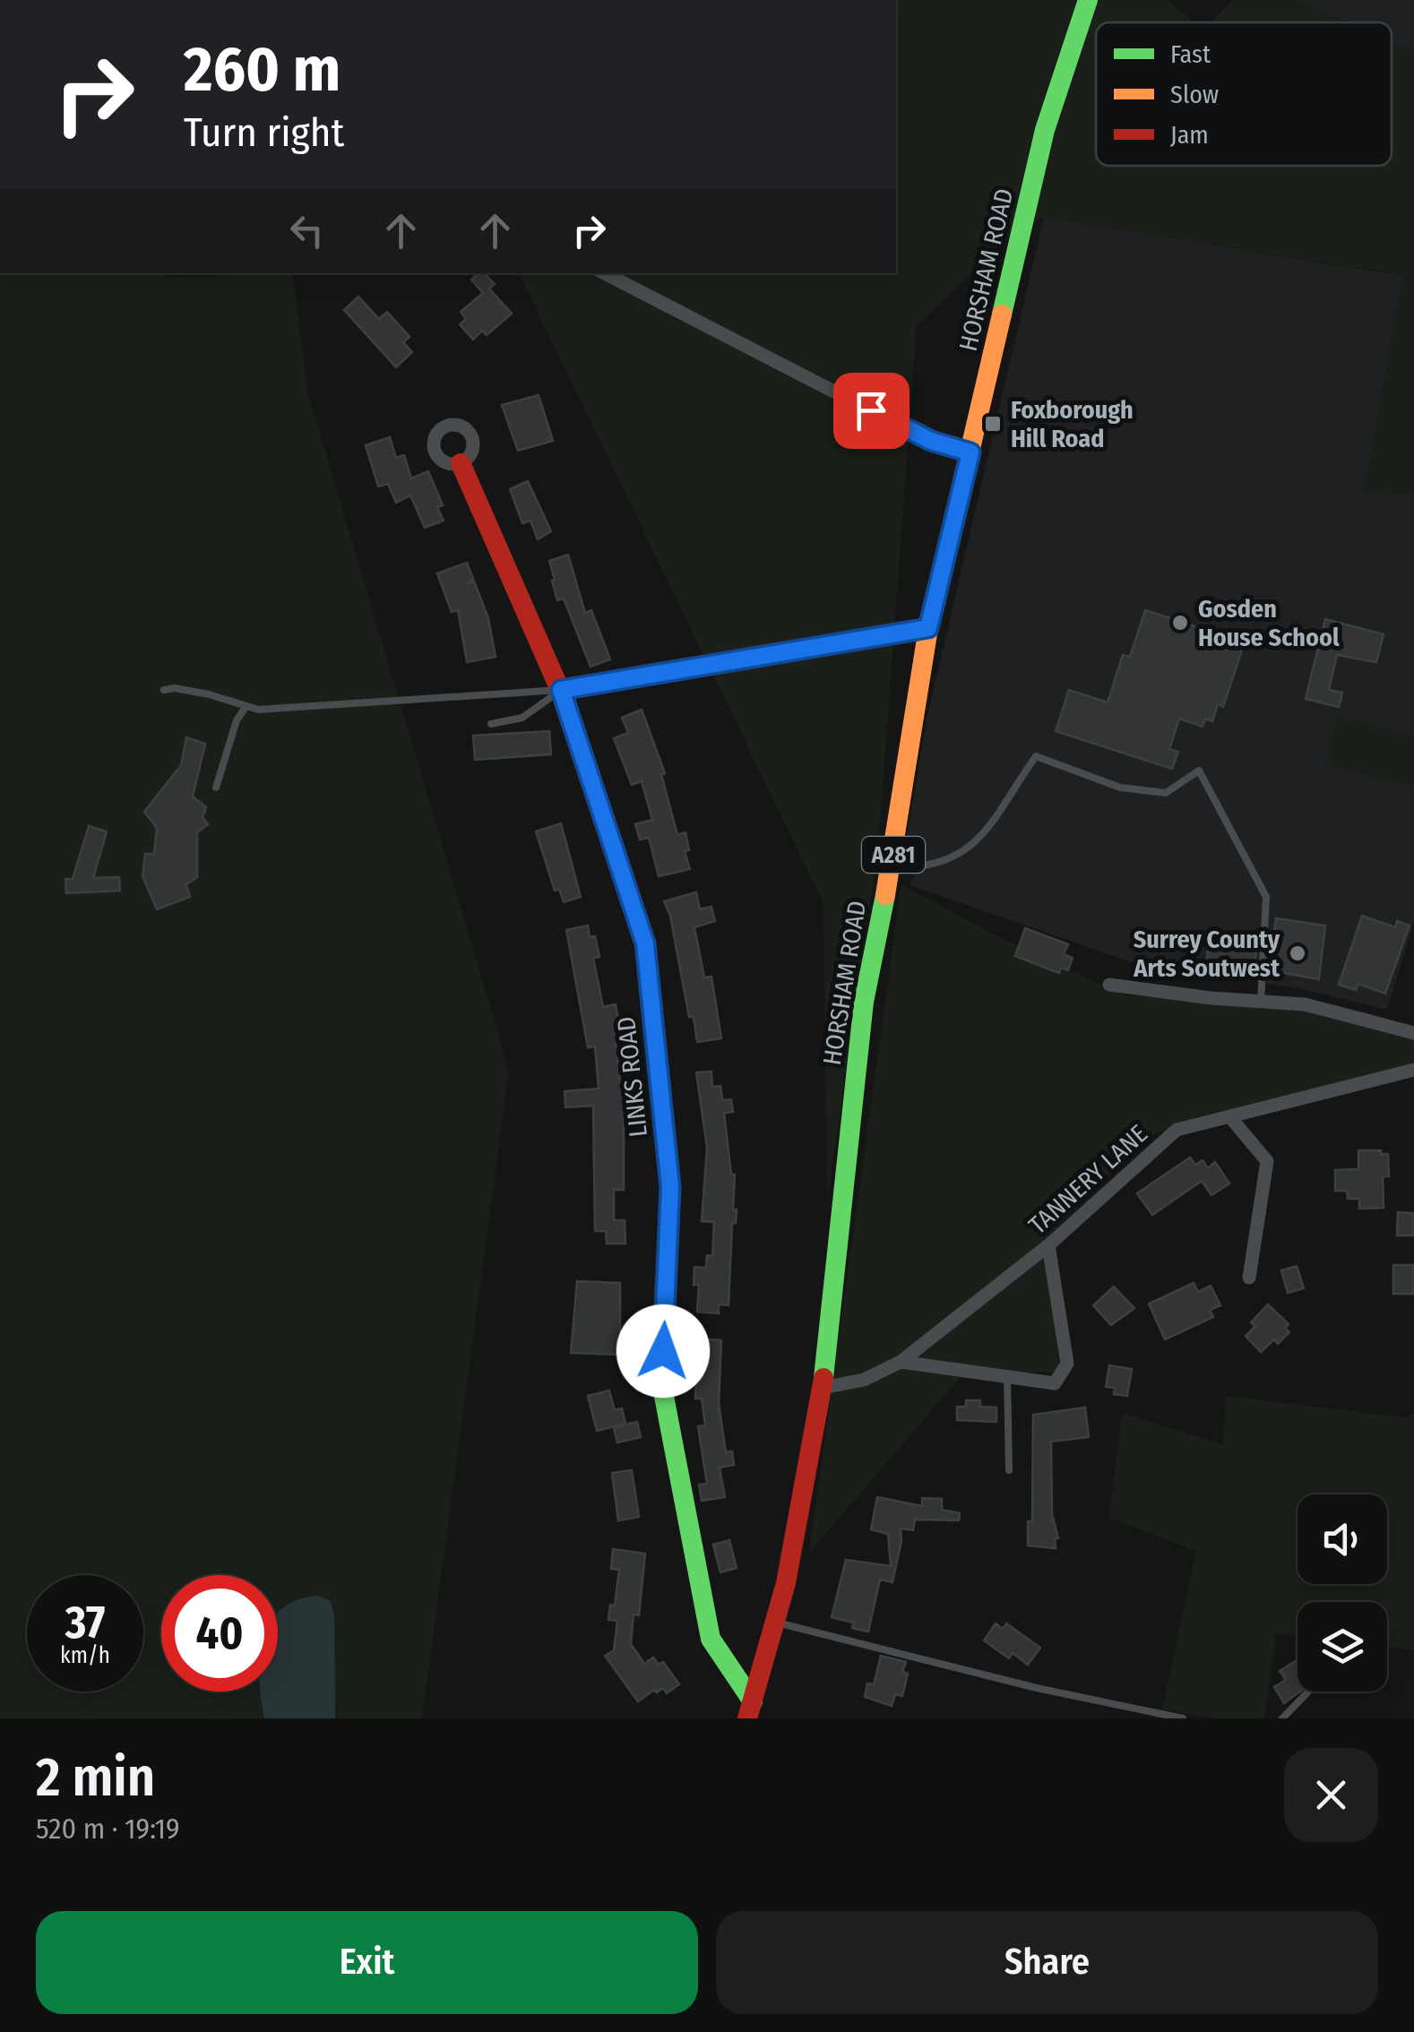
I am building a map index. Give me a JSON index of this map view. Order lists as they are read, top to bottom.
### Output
{
  "streets": {
    "main road": ["HORSHAM ROAD", "A281", "LINKS ROAD"],
    "street": ["TANNERY LANE"]
  },
  "crossings": [
    ["HORSHAM ROAD", "LINKS ROAD"],
    ["HORSHAM ROAD", "TANNERY LANE"]
  ],
  "places": {
    "transit": ["Foxborough Hill Road"],
    "other": ["Gosden House School", "Surrey County Arts Soutwest"]
  },
  "legend": ["Fast", "Slow", "Jam"],
  "page": {
    "turn": ["260 m", "Turn right"],
    "speed": "37 km/h",
    "limit": "40",
    "heading": ["2 min", "520 m · 19:19"],
    "buttons": ["Exit", "Share"]
  }
}
